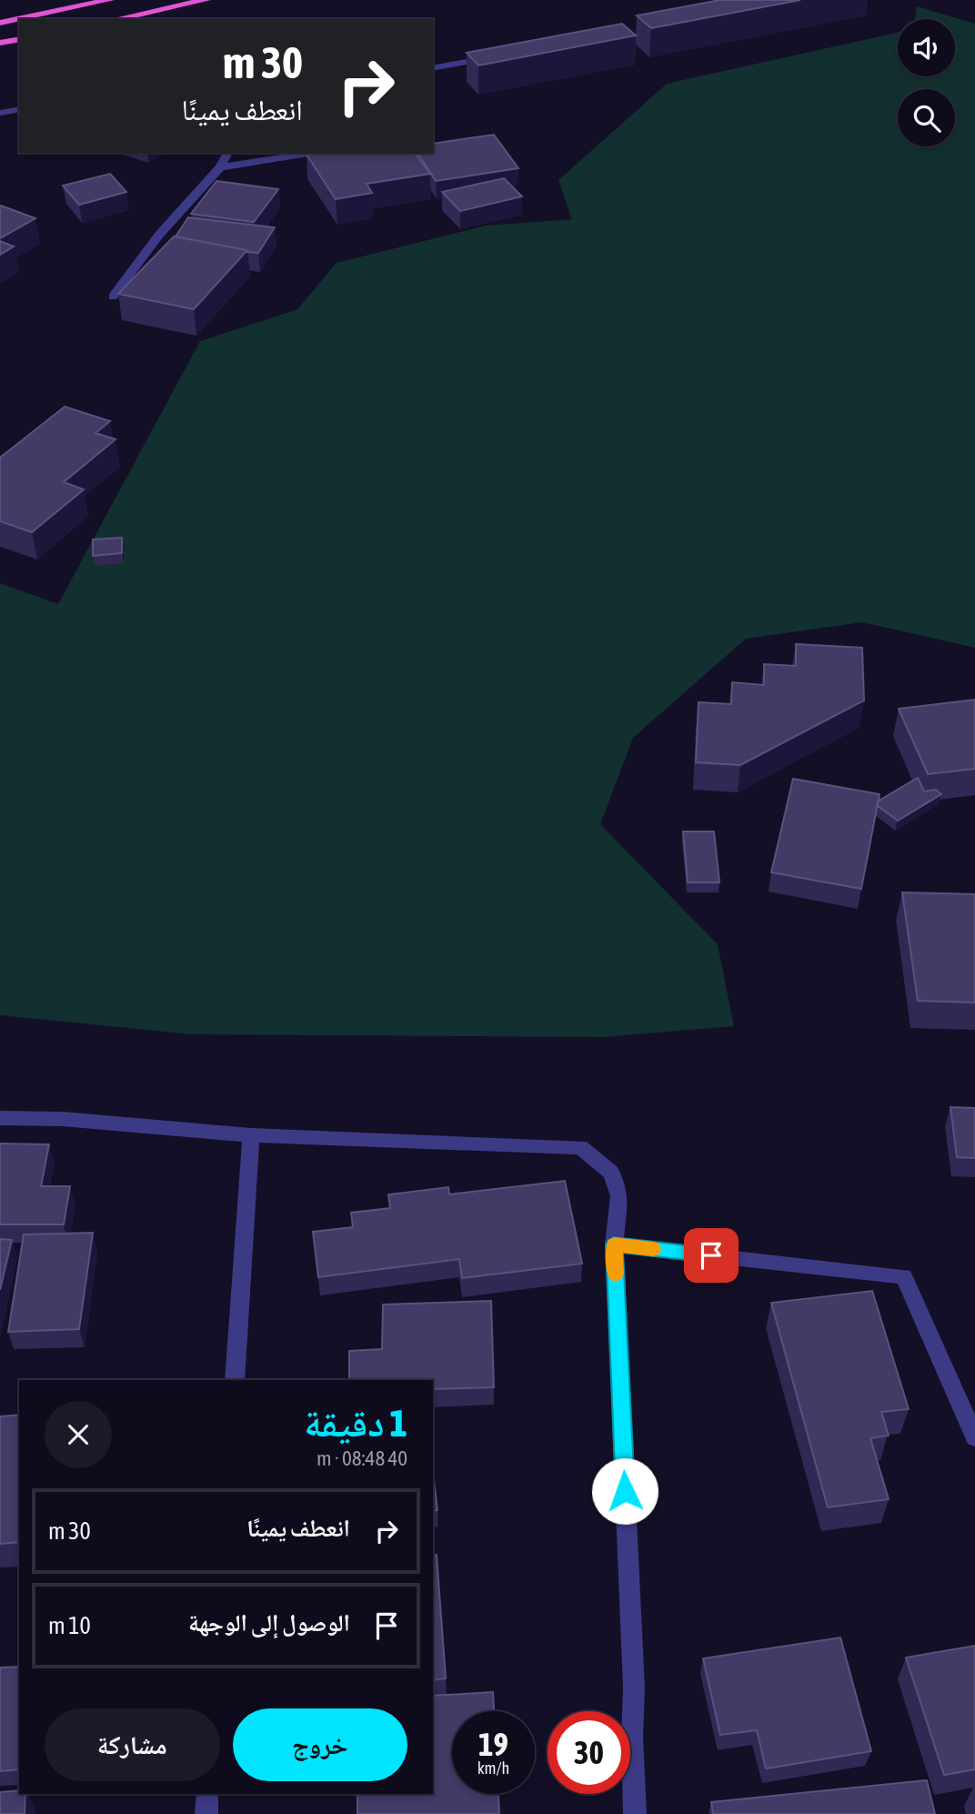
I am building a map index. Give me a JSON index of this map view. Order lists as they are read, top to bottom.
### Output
{
  "page": {
    "turn": ["30 m", "انعطف يمينًا"],
    "heading": ["1 دقيقة", "40 m · 08:48"],
    "list": [
      {
        "name": "انعطف يمينًا",
        "value": "30 m"
      },
      {
        "name": "الوصول إلى الوجهة",
        "value": "10 m"
      }
    ],
    "buttons": ["خروج", "مشاركة"],
    "speed": "19 km/h",
    "limit": "30"
  }
}
